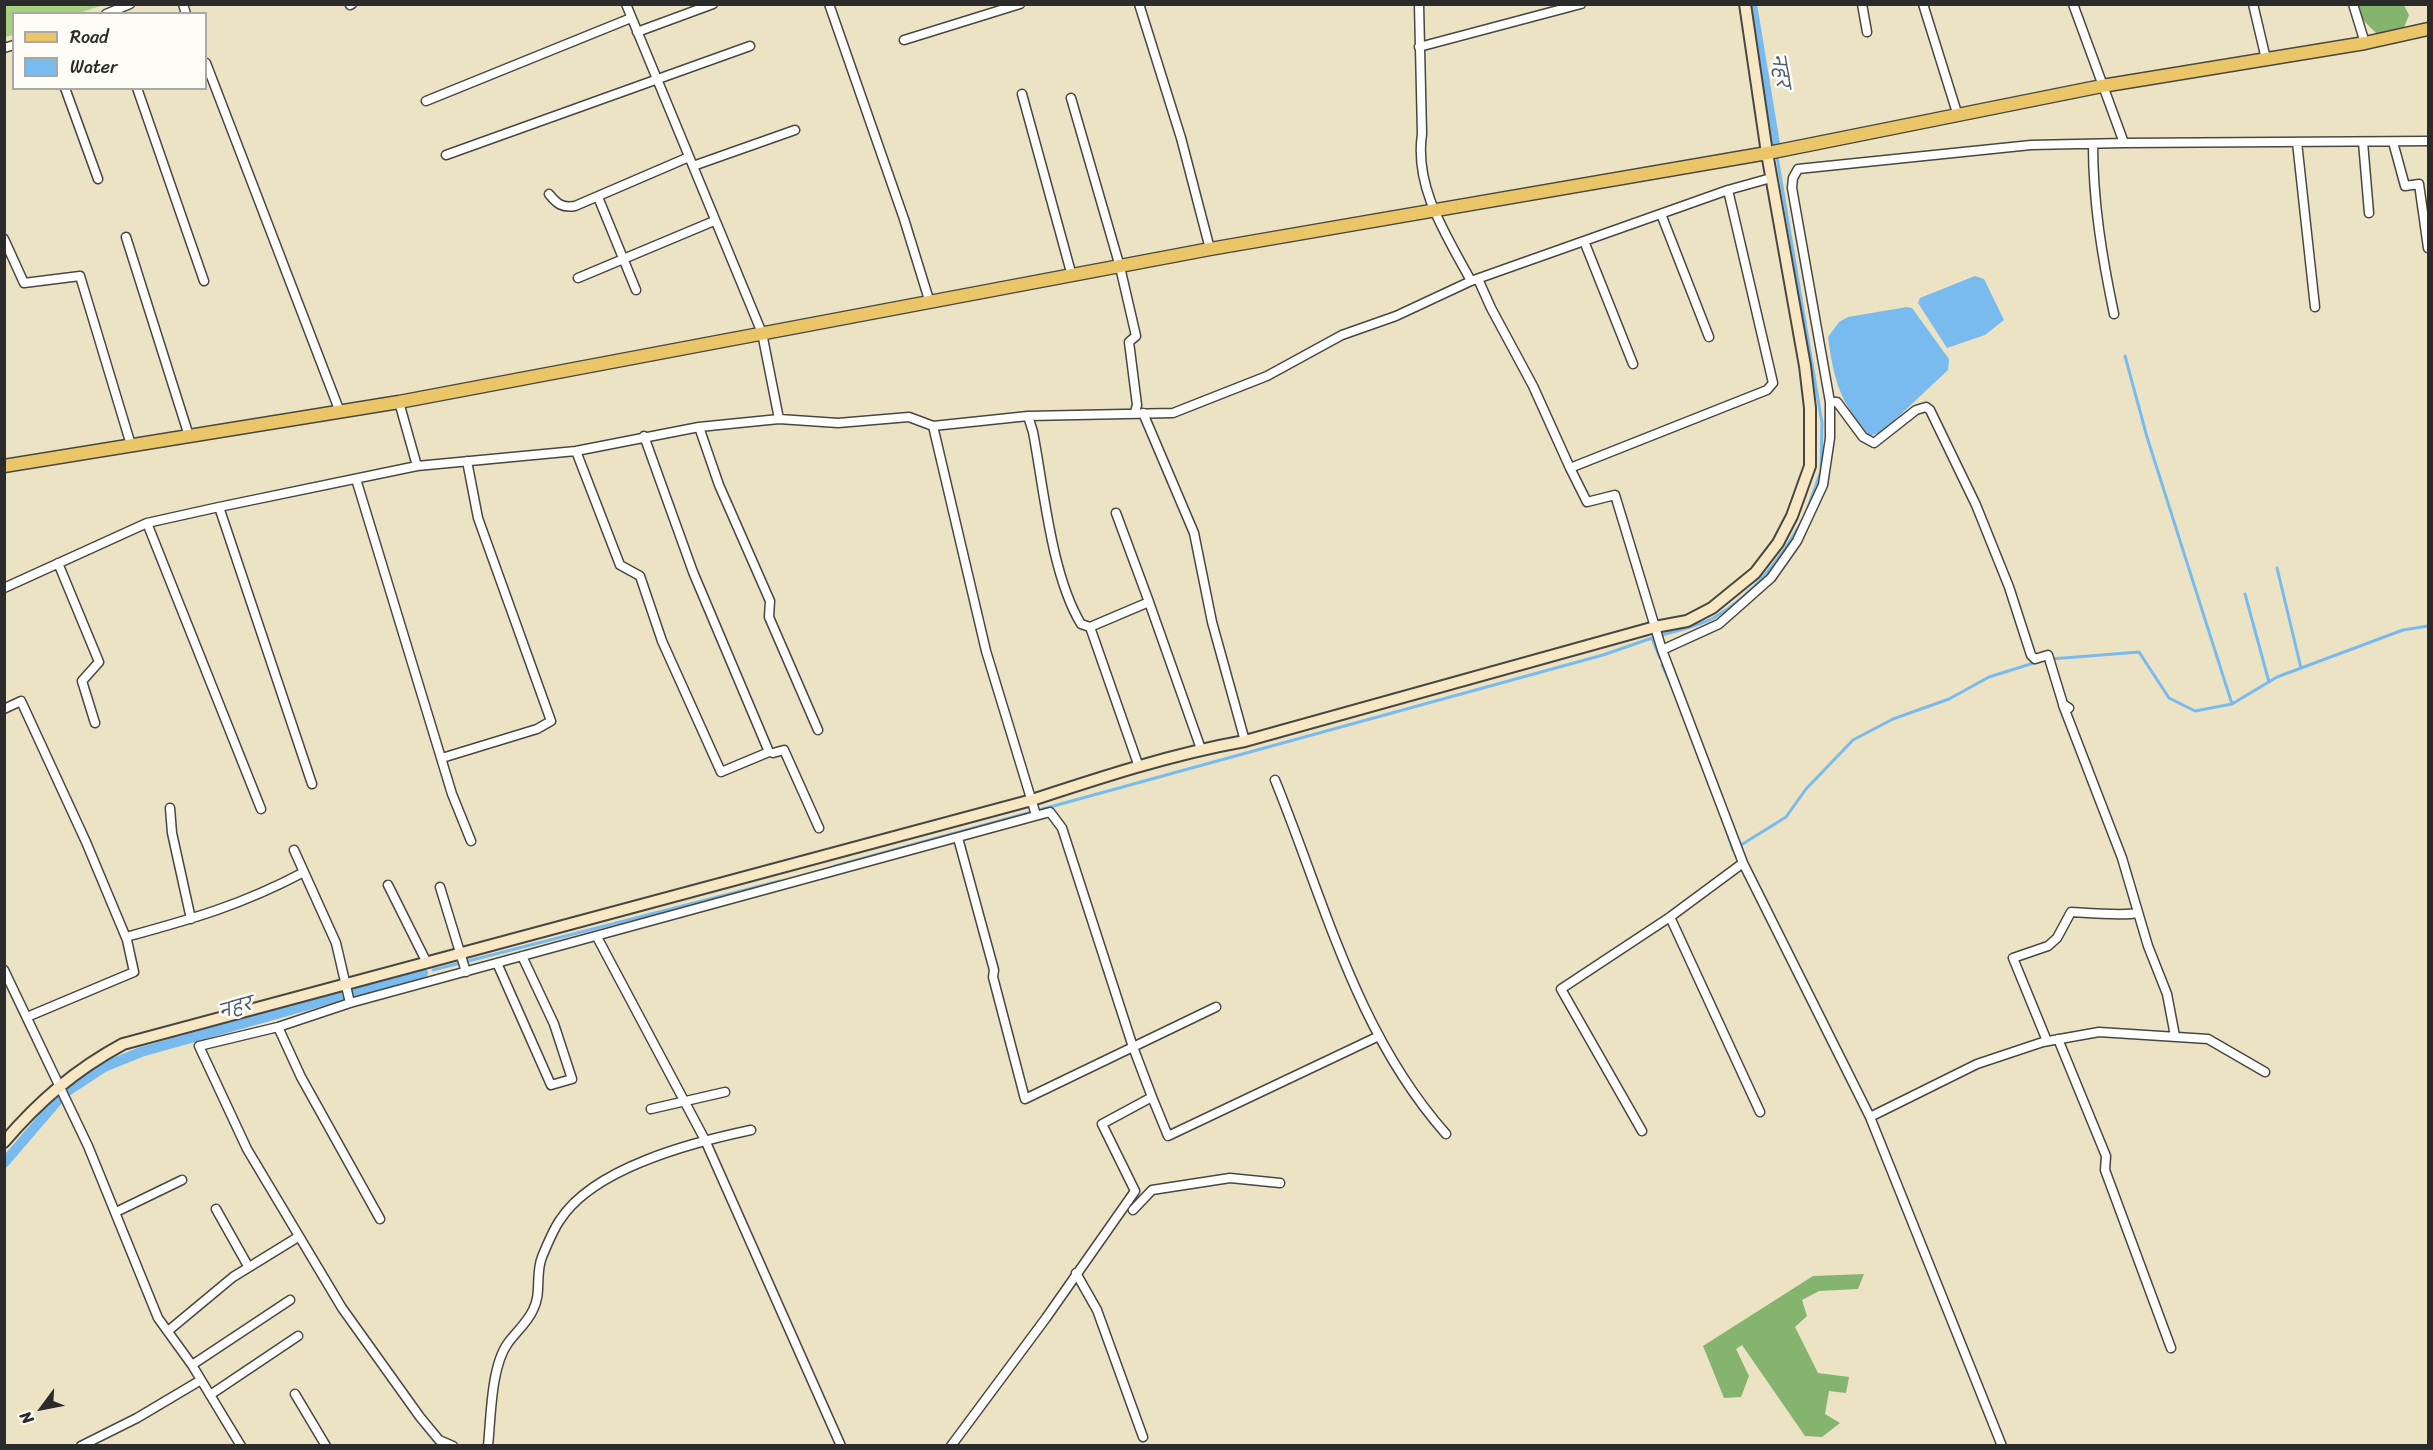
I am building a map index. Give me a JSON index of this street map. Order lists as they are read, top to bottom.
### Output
{
  "water": ["नहर"],
  "legend": ["Road", "Water"],
  "north": "bottom left"
}
